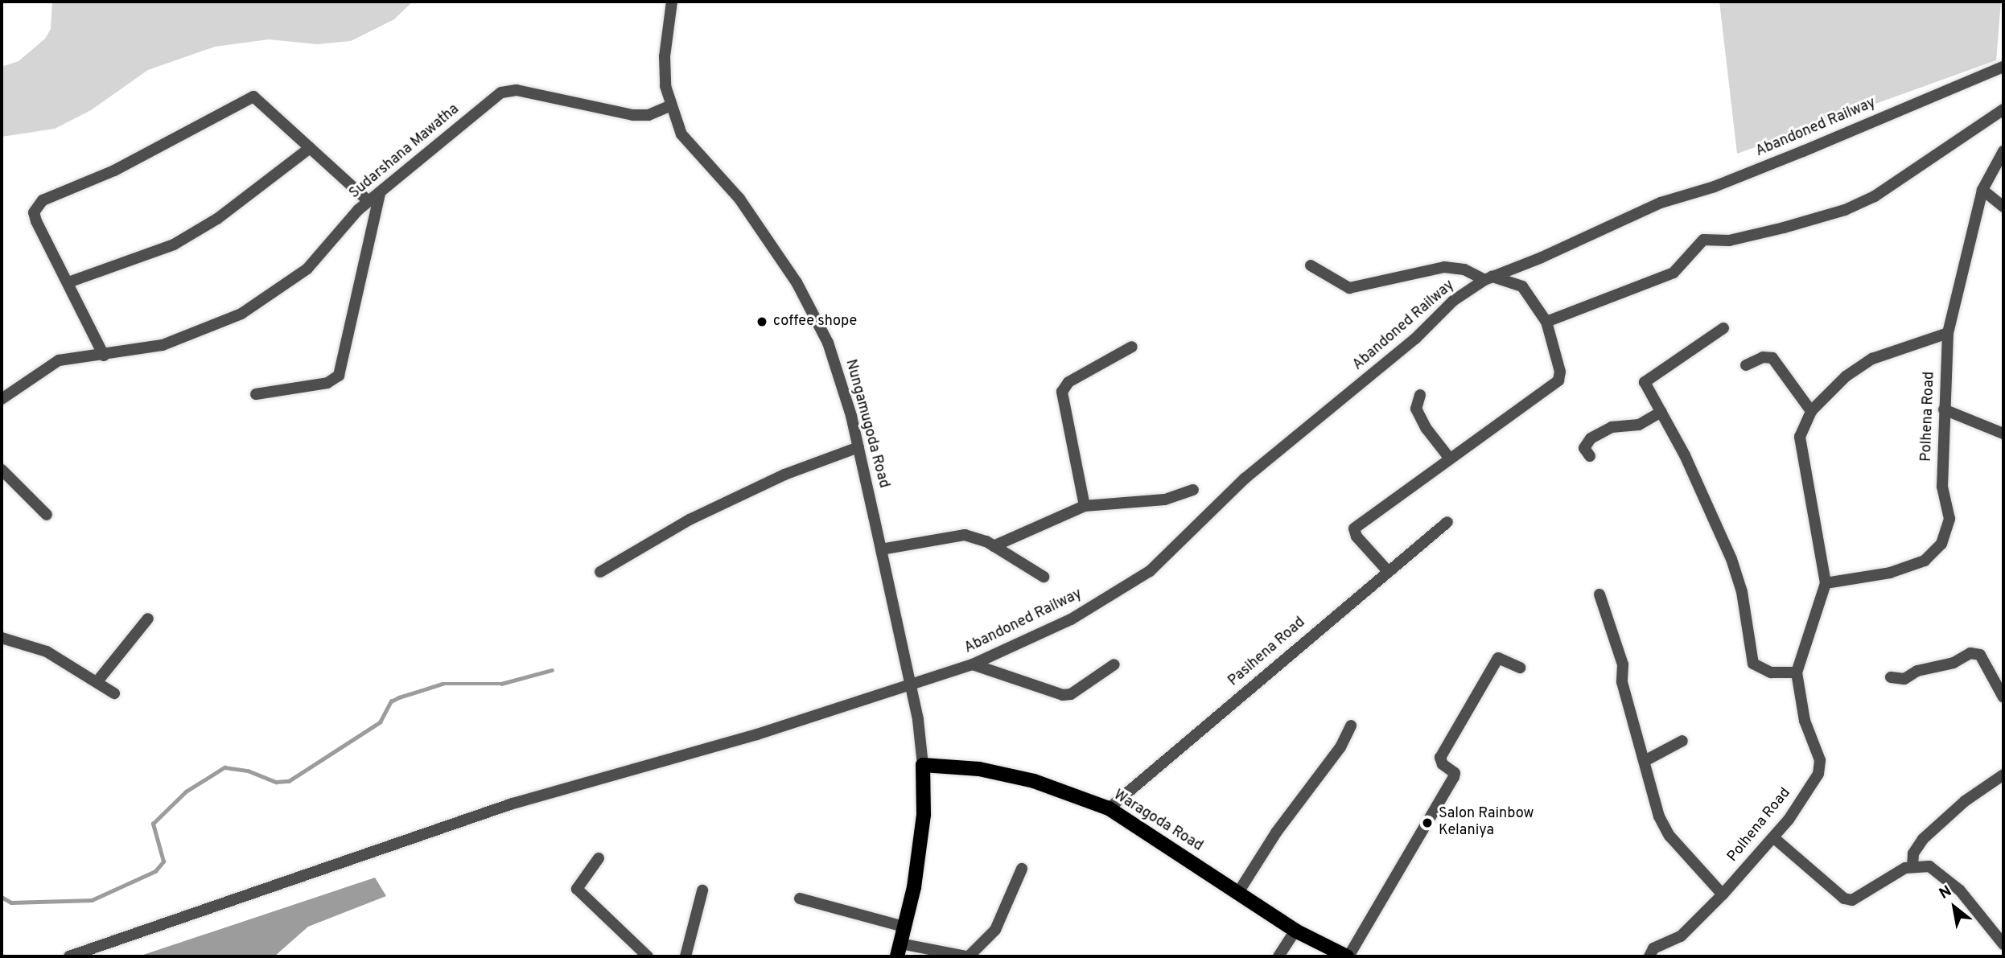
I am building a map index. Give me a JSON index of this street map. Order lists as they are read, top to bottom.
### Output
{
  "streets": {
    "main road": ["Waragoda Road"],
    "street": [
      "Abandoned Railway",
      "Sudarshana Mawatha",
      "Polhena Road",
      "Nungamugoda Road",
      "Pasihena Road"
    ]
  },
  "crossings": [
    ["Abandoned Railway", "Nungamugoda Road"],
    ["Sudarshana Mawatha", "Nungamugoda Road"],
    ["Nungamugoda Road", "Waragoda Road"],
    ["Pasihena Road", "Waragoda Road"]
  ],
  "places": ["coffee shope", "Salon Rainbow Kelaniya"],
  "north": "top left"
}
